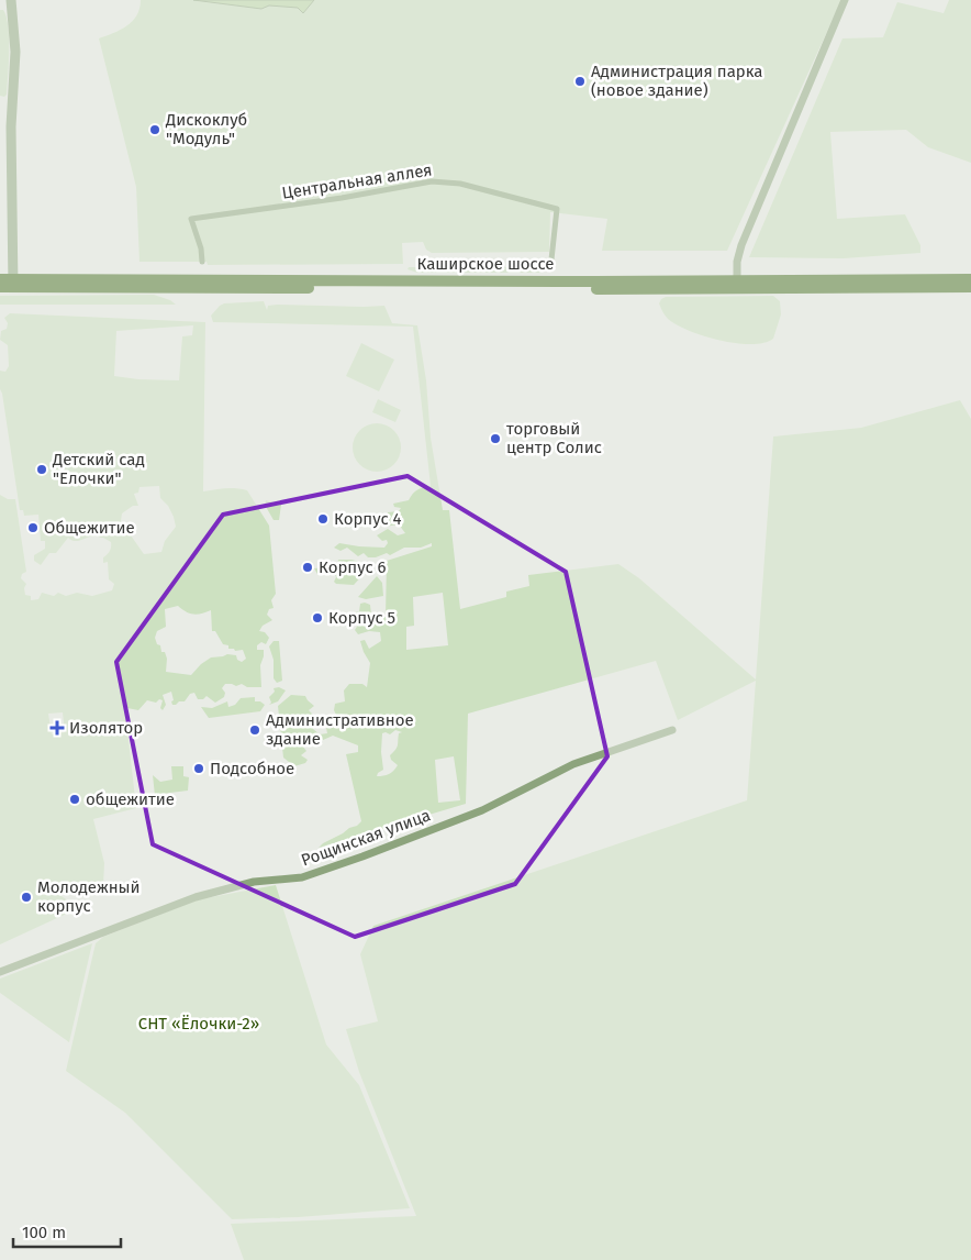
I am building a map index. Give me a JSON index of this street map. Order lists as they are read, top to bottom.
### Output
{
  "streets": {
    "main road": ["Каширское шоссе"],
    "street": ["Центральная аллея", "Рощинская улица"]
  },
  "parks": ["СНТ «Ёлочки-2»"],
  "places": {
    "other": [
      "Администрация парка (новое здание)",
      "Дискоклуб \"Модуль\"",
      "торговый центр Солис",
      "Детский сад \"Елочки\"",
      "Корпус 4",
      "Общежитие",
      "Корпус 6",
      "Корпус 5",
      "Административное здание",
      "Подсобное",
      "общежитие",
      "Молодежный корпус"
    ],
    "health": ["Изолятор"]
  },
  "scale_bar": "100 m"
}
